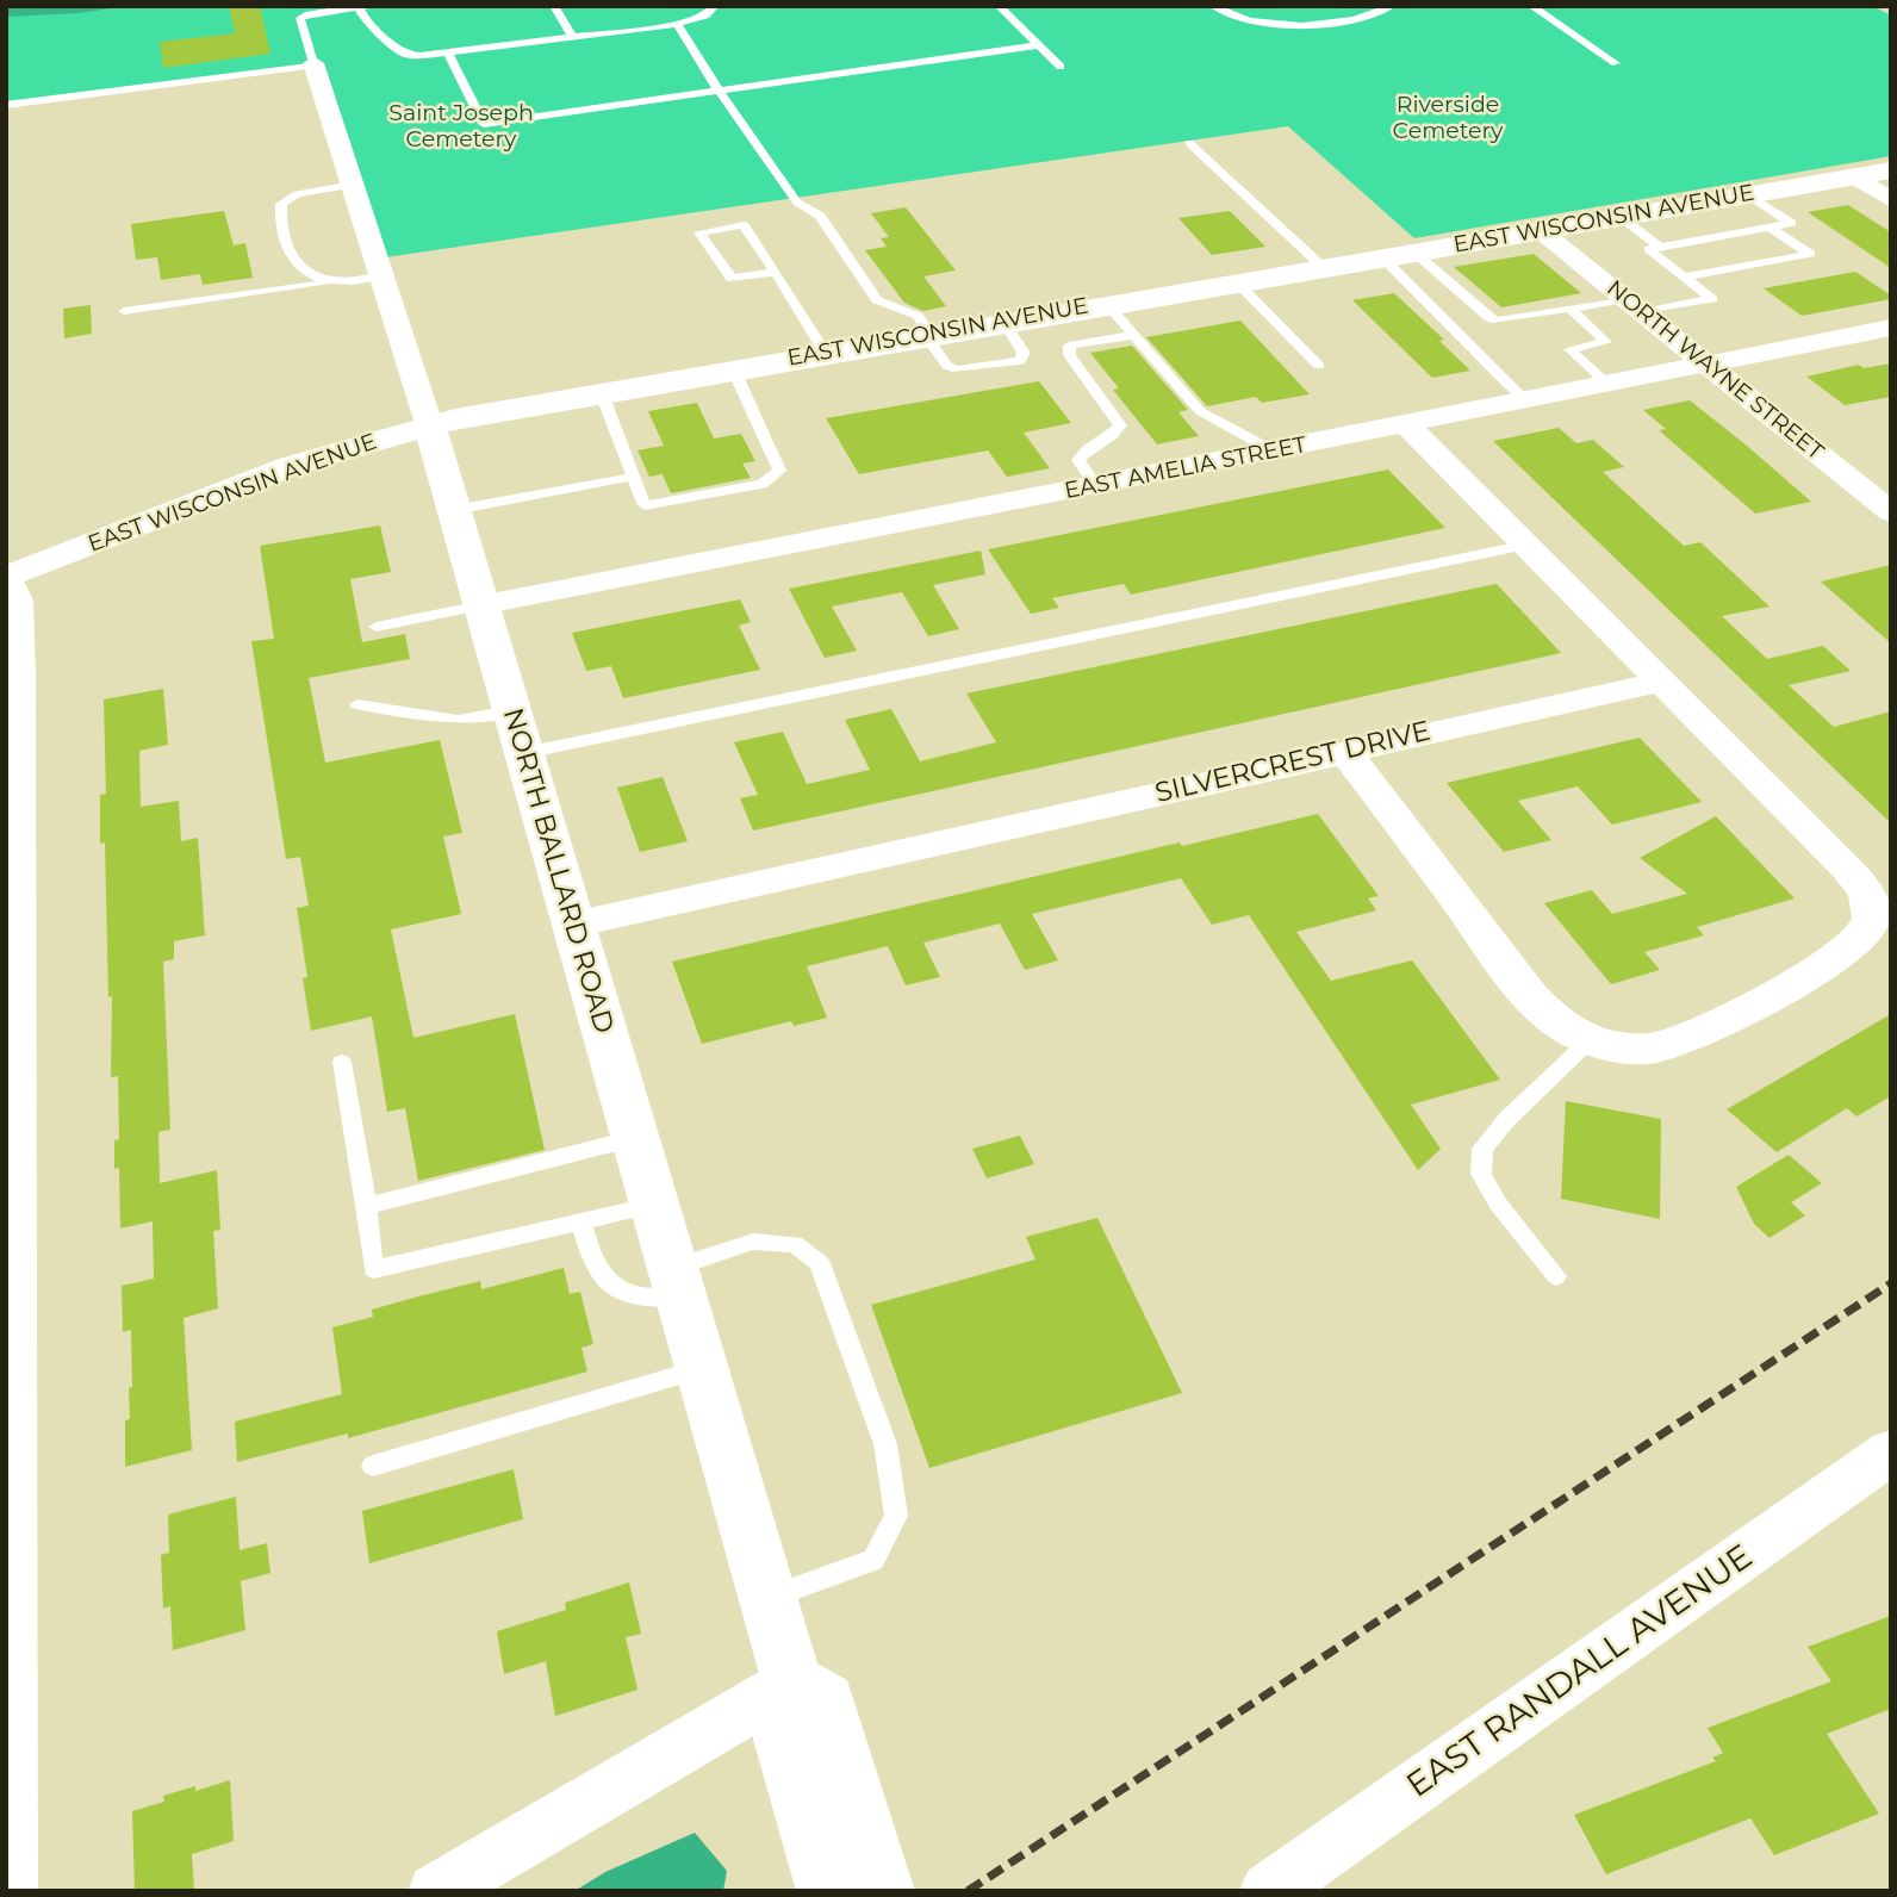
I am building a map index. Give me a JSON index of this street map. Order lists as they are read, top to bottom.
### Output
{
  "streets": {
    "main road": ["EAST WISCONSIN AVENUE", "NORTH BALLARD ROAD"],
    "street": [
      "NORTH WAYNE STREET",
      "EAST AMELIA STREET",
      "SILVERCREST DRIVE",
      "EAST RANDALL AVENUE"
    ]
  },
  "crossings": [
    ["EAST WISCONSIN AVENUE", "NORTH WAYNE STREET"],
    ["EAST WISCONSIN AVENUE", "NORTH BALLARD ROAD"],
    ["NORTH WAYNE STREET", "EAST AMELIA STREET"],
    ["EAST AMELIA STREET", "NORTH BALLARD ROAD"],
    ["SILVERCREST DRIVE", "NORTH BALLARD ROAD"]
  ],
  "parks": ["Riverside Cemetery", "Saint Joseph Cemetery"]
}
